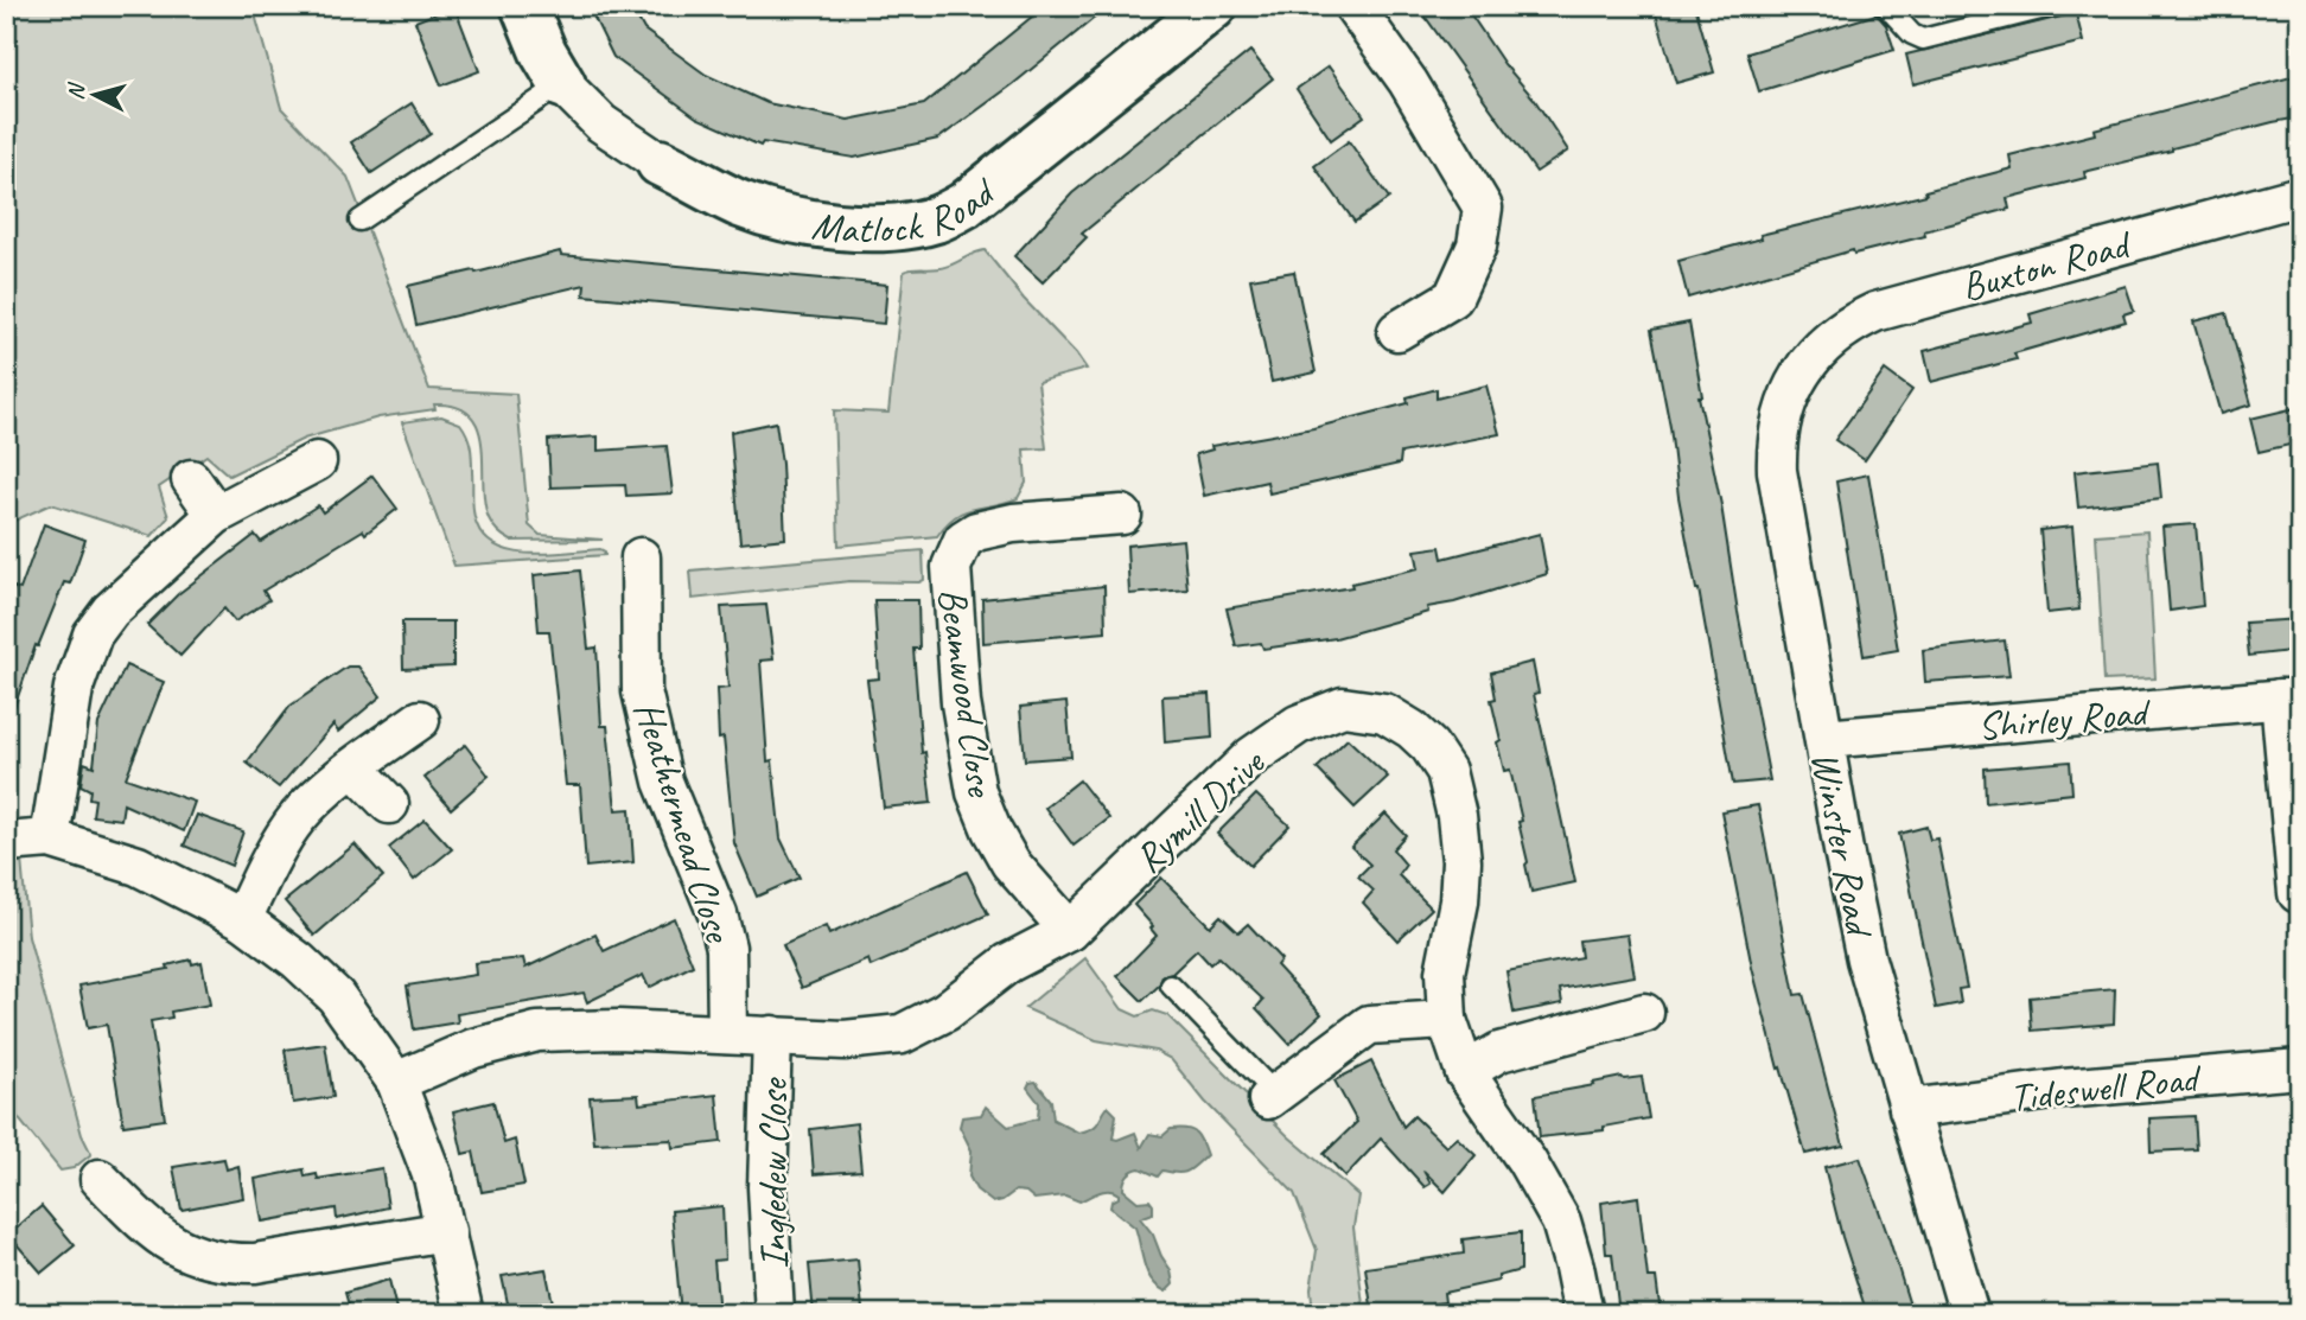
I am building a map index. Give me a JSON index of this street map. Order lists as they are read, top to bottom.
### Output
{
  "streets": {
    "street": [
      "Matlock Road",
      "Buxton Road",
      "Beamwood Close",
      "Shirley Road",
      "Rymill Drive",
      "Heathermead Close",
      "Winster Road",
      "Tideswell Road",
      "Ingledew Close"
    ]
  },
  "crossings": [
    ["Buxton Road", "Winster Road"],
    ["Beamwood Close", "Rymill Drive"],
    ["Shirley Road", "Winster Road"],
    ["Rymill Drive", "Heathermead Close"],
    ["Rymill Drive", "Ingledew Close"],
    ["Winster Road", "Tideswell Road"]
  ],
  "north": "left"
}
